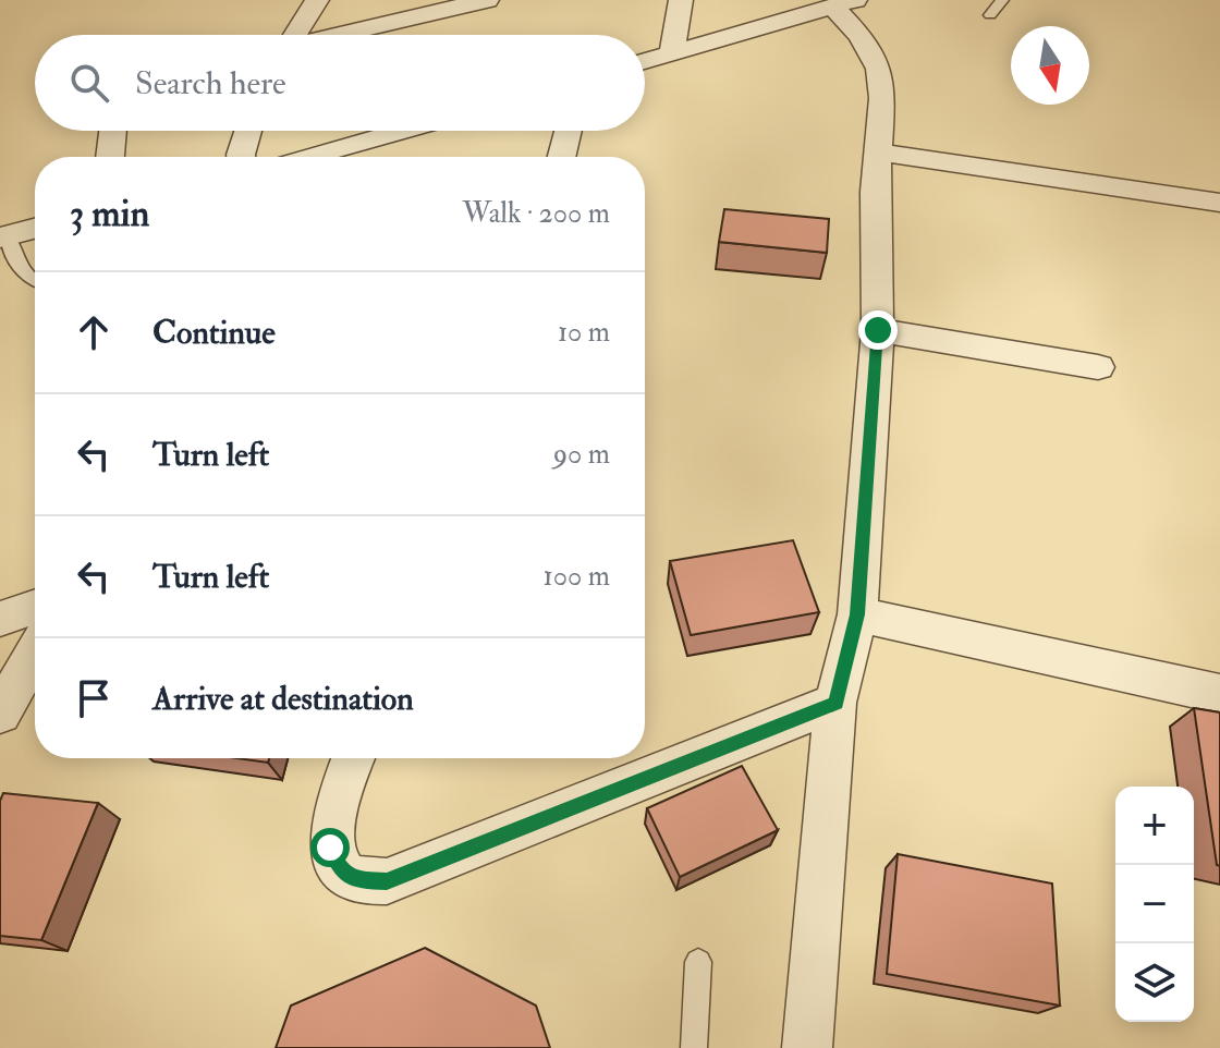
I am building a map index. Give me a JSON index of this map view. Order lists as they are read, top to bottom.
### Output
{
  "north": "bottom",
  "page": {
    "search": "Search here",
    "heading": ["3 min", "Walk · 200 m"],
    "list": [
      ["Continue", "10 m"],
      ["Turn left", "90 m"],
      ["Turn left", "100 m"],
      "Arrive at destination"
    ],
    "map_buttons": ["+", "−"]
  }
}
